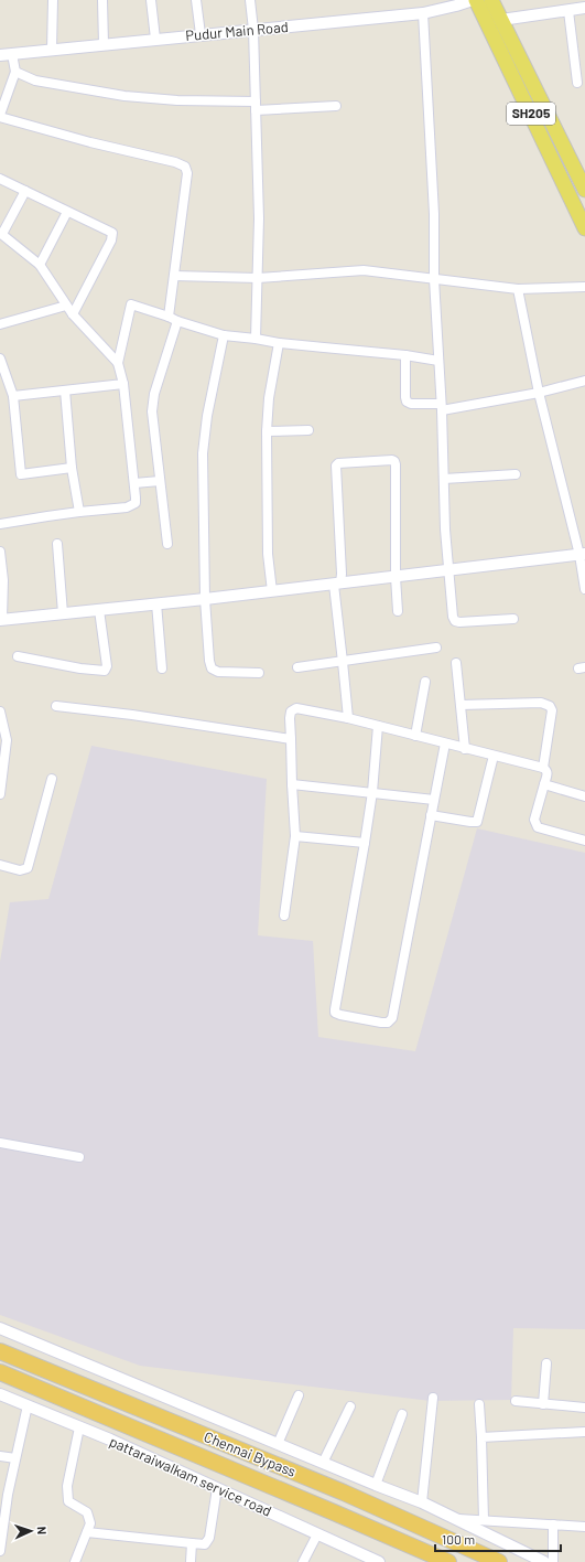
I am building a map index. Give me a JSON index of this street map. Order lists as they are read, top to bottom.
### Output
{
  "streets": {
    "highway": ["Chennai Bypass"],
    "main road": ["SH205"],
    "street": ["Pudur Main Road", "pattaraiwalkam service road"]
  },
  "crossings": [
    ["Pudur Main Road", "SH205"]
  ],
  "scale_bar": "100 m",
  "north": "right"
}
